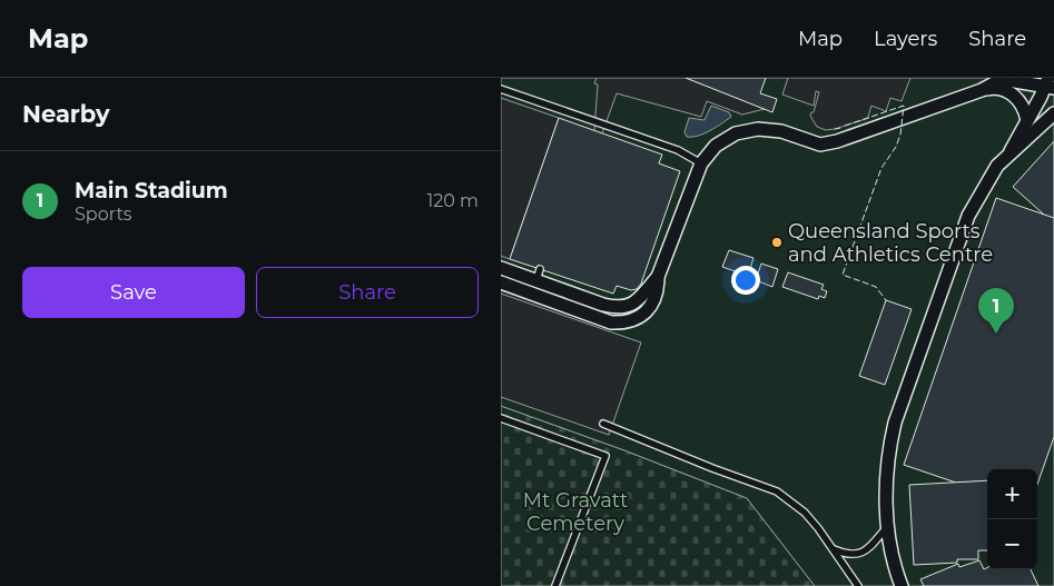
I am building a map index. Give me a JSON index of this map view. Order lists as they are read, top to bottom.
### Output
{
  "parks": ["Mt Gravatt Cemetery"],
  "places": ["Queensland Sports and Athletics Centre"],
  "page": {
    "header": "Map",
    "nav": ["Map", "Layers", "Share"],
    "heading": "Nearby",
    "list": [
      {
        "mark": "1",
        "name": "Main Stadium",
        "note": "Sports",
        "value": "120 m"
      }
    ],
    "buttons": ["Save", "Share"],
    "pins": "1",
    "map_buttons": ["+", "−"]
  }
}
